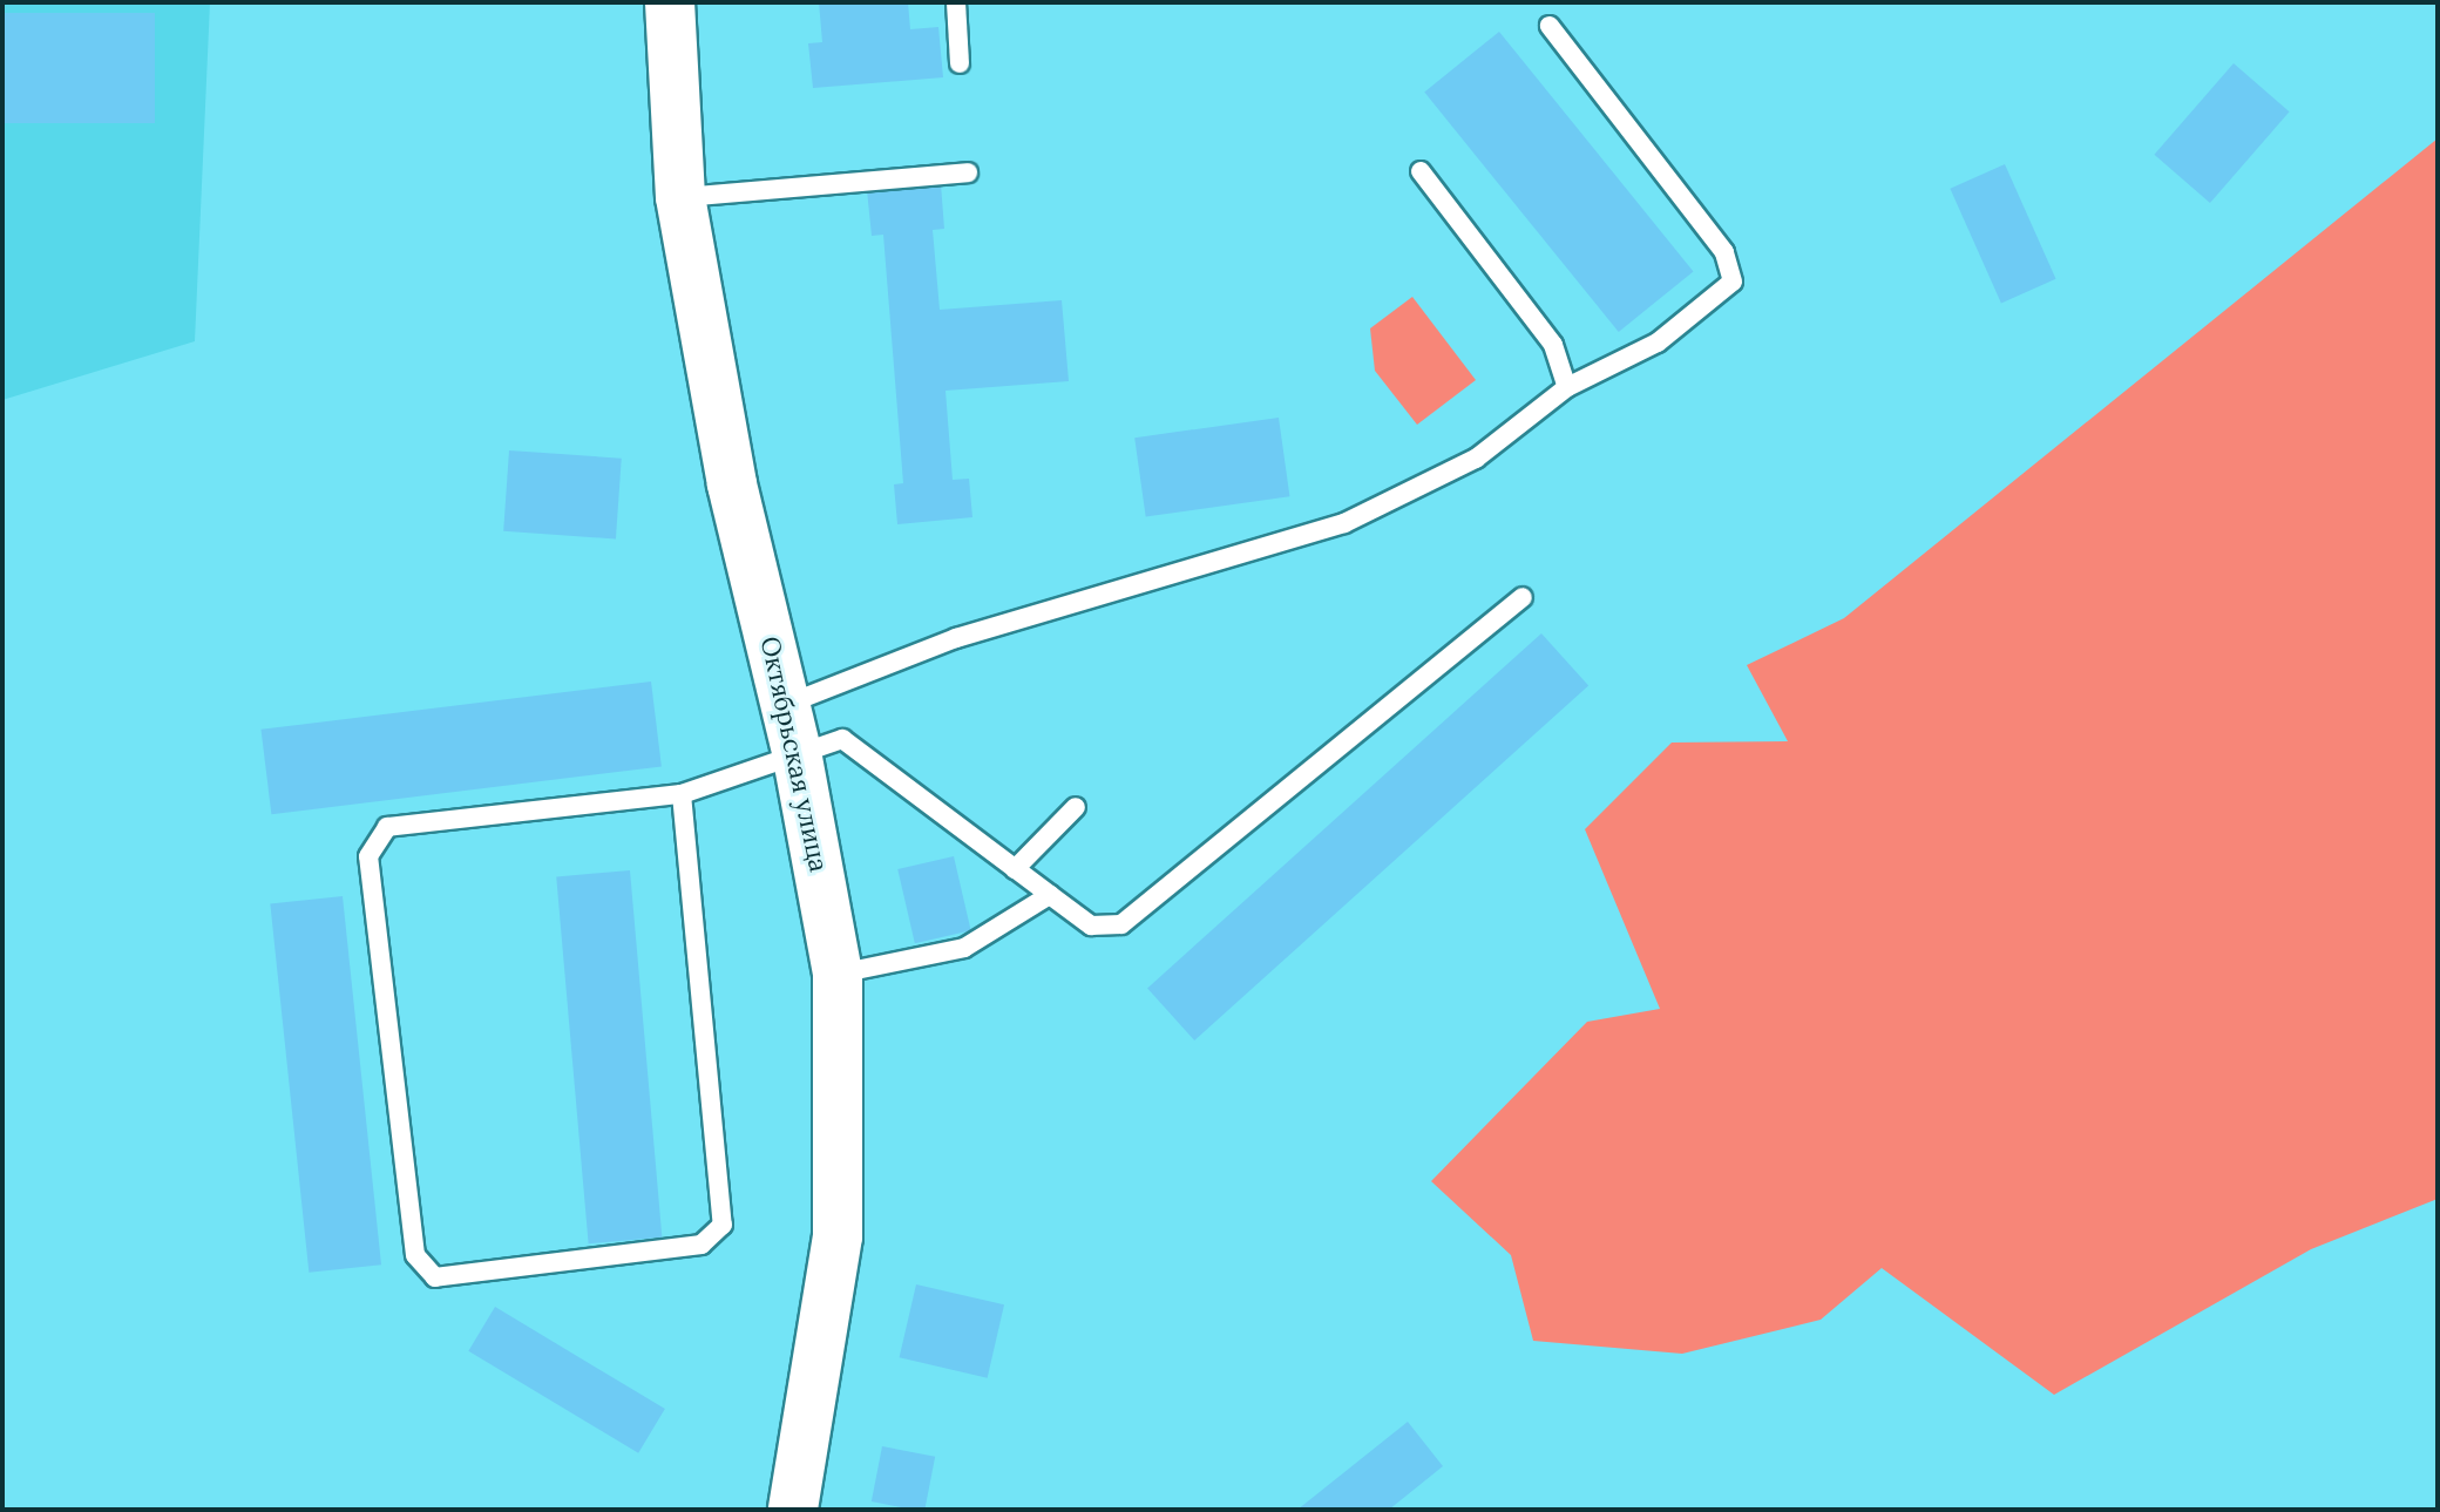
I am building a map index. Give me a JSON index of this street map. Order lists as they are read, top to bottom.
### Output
{
  "streets": {
    "street": ["Октябрьская улица"]
  }
}
